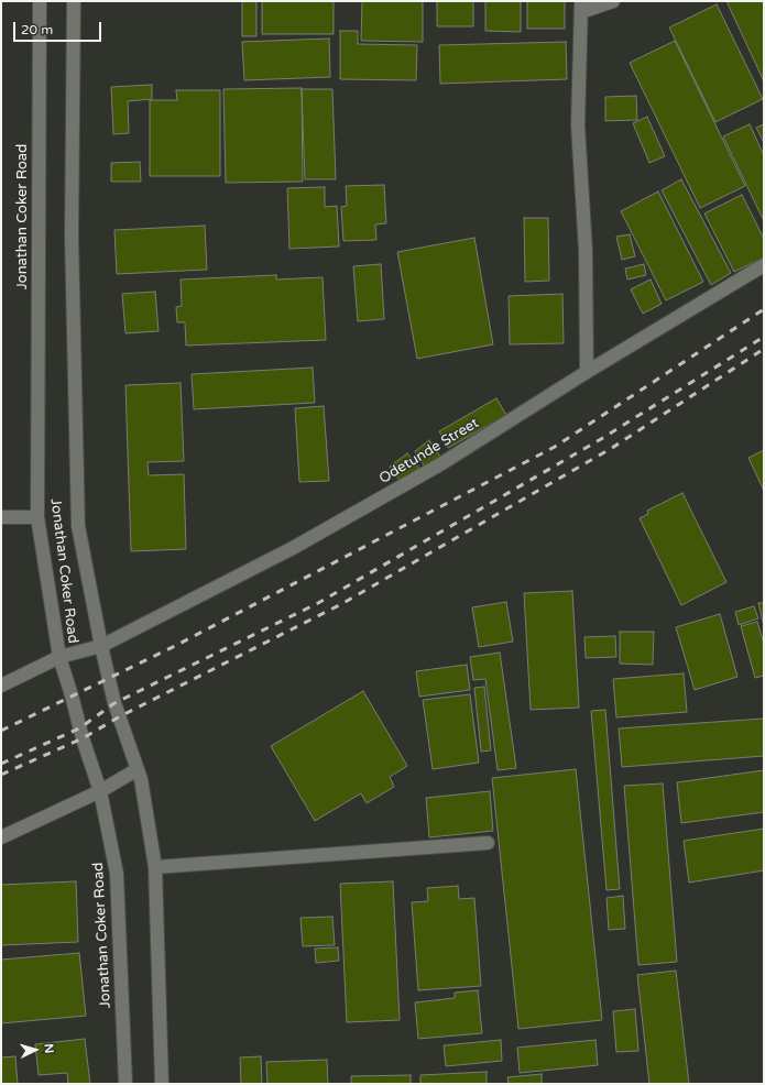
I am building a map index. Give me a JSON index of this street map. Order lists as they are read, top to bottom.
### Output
{
  "streets": {
    "street": ["Jonathan Coker Road", "Odetunde Street"]
  },
  "crossings": [
    ["Jonathan Coker Road", "Odetunde Street"]
  ],
  "scale_bar": "20 m",
  "north": "right"
}
